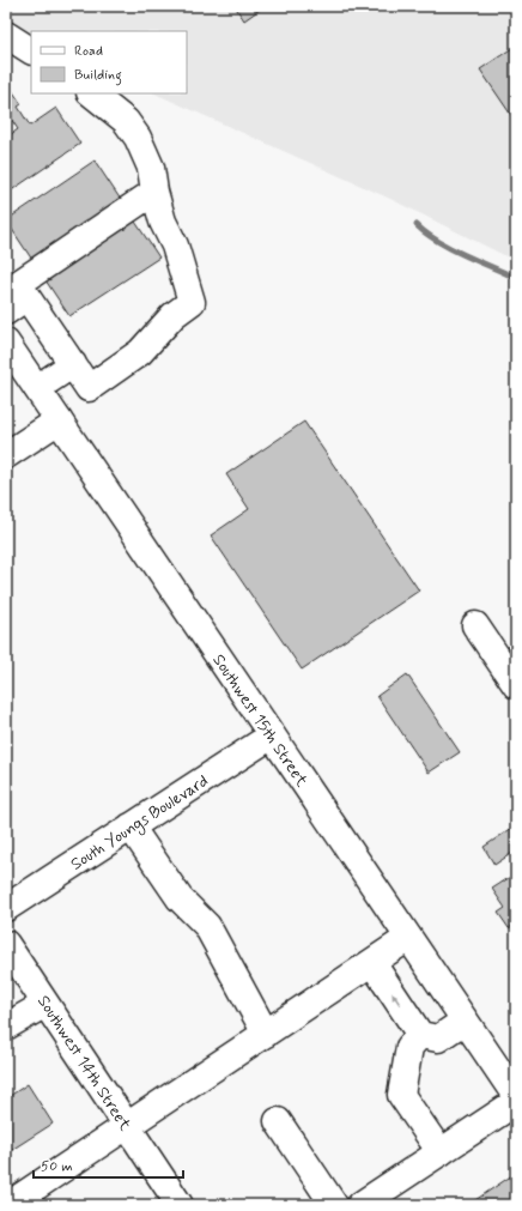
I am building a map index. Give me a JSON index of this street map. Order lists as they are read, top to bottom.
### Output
{
  "streets": {
    "main road": ["Southwest 15th Street", "South Youngs Boulevard", "Southwest 14th Street"]
  },
  "crossings": [
    ["Southwest 15th Street", "South Youngs Boulevard"]
  ],
  "legend": ["Road", "Building"],
  "scale_bar": "50 m"
}
